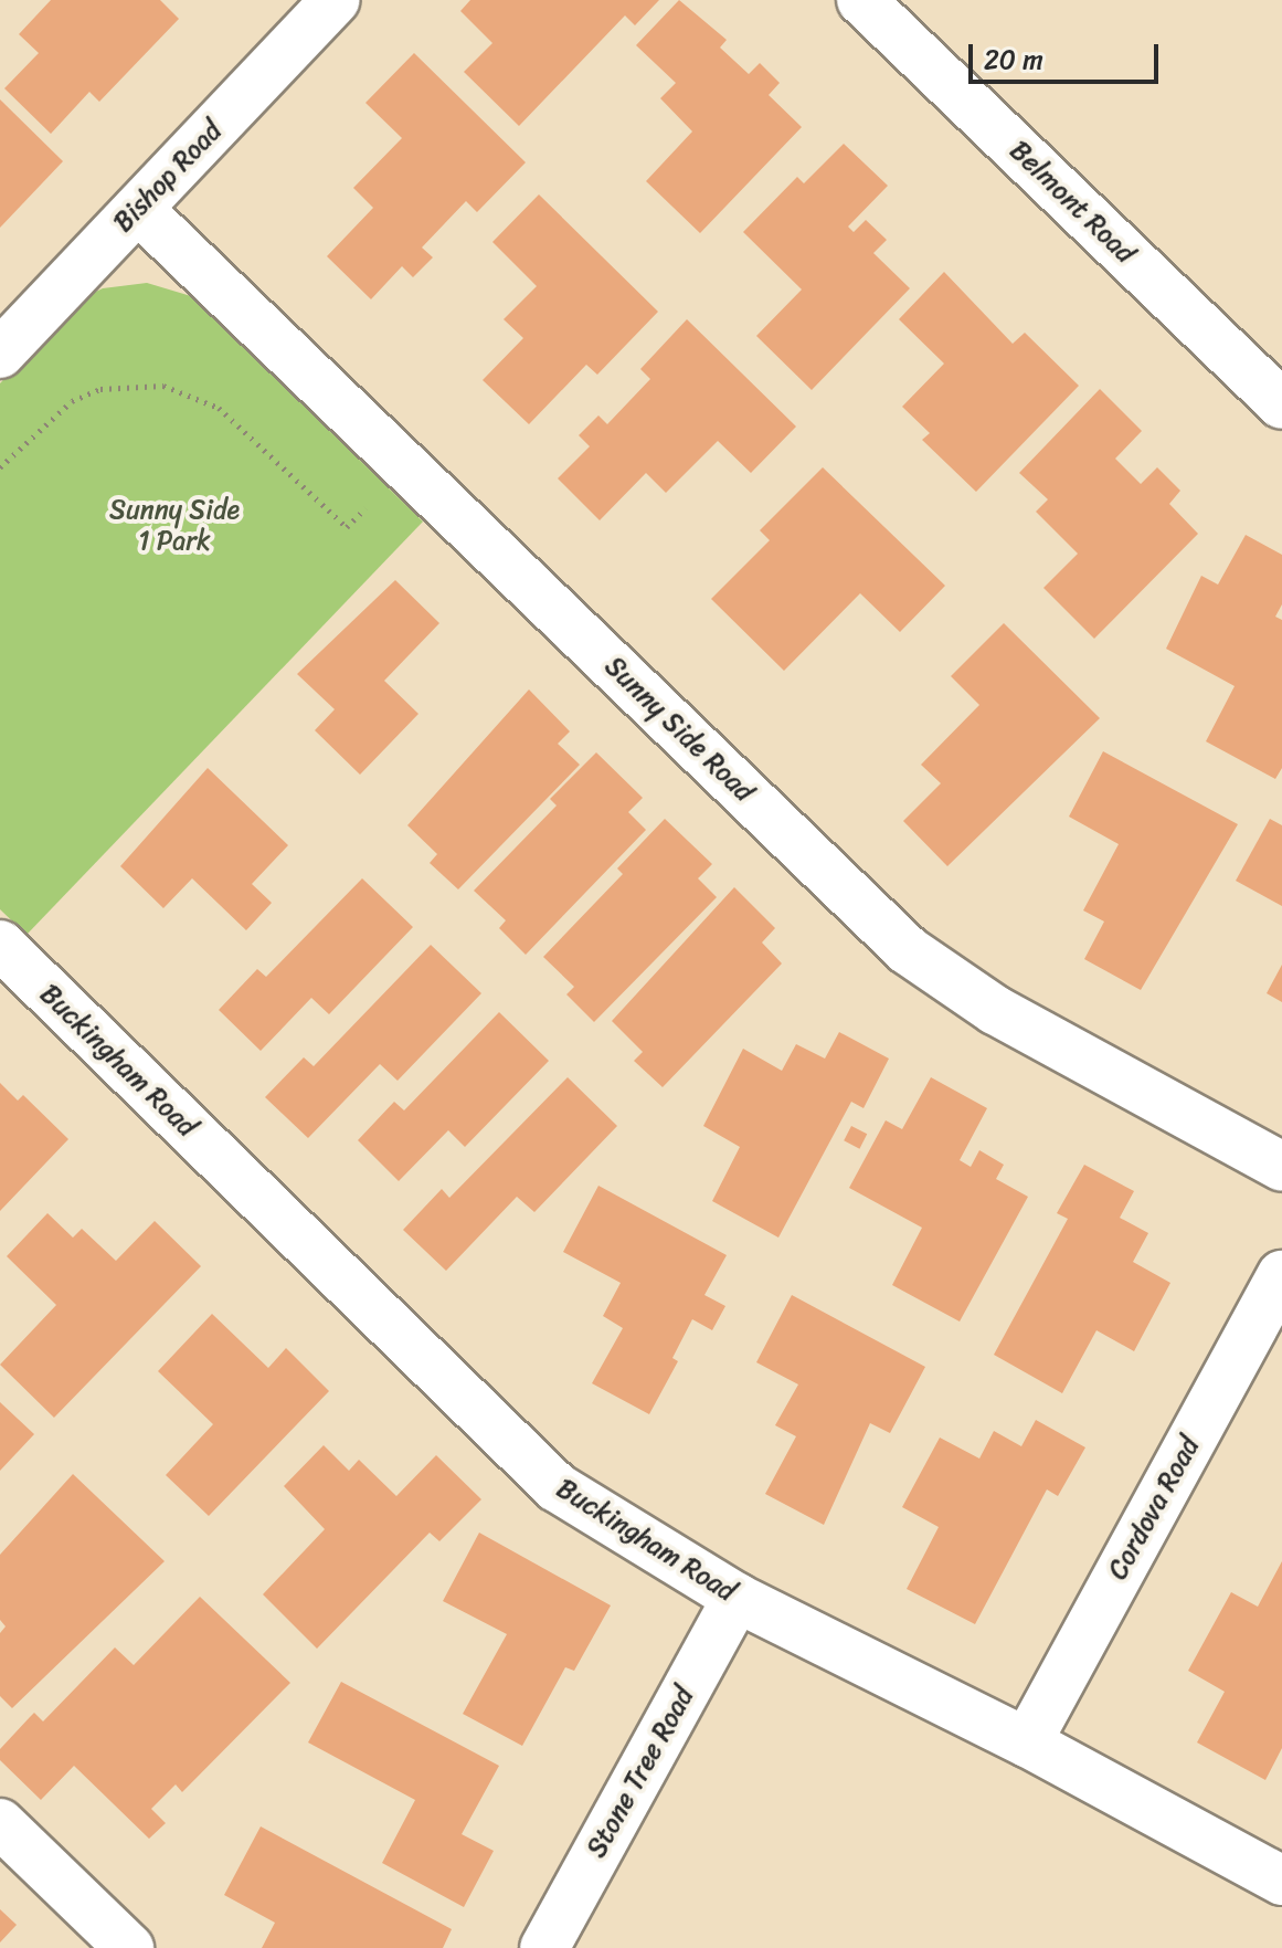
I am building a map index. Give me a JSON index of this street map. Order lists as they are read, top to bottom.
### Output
{
  "streets": {
    "street": [
      "Bishop Road",
      "Belmont Road",
      "Sunny Side Road",
      "Buckingham Road",
      "Cordova Road",
      "Stone Tree Road"
    ]
  },
  "crossings": [
    ["Bishop Road", "Sunny Side Road"],
    ["Buckingham Road", "Cordova Road"],
    ["Buckingham Road", "Stone Tree Road"]
  ],
  "parks": ["Sunny Side 1 Park"],
  "scale_bar": "20 m"
}
